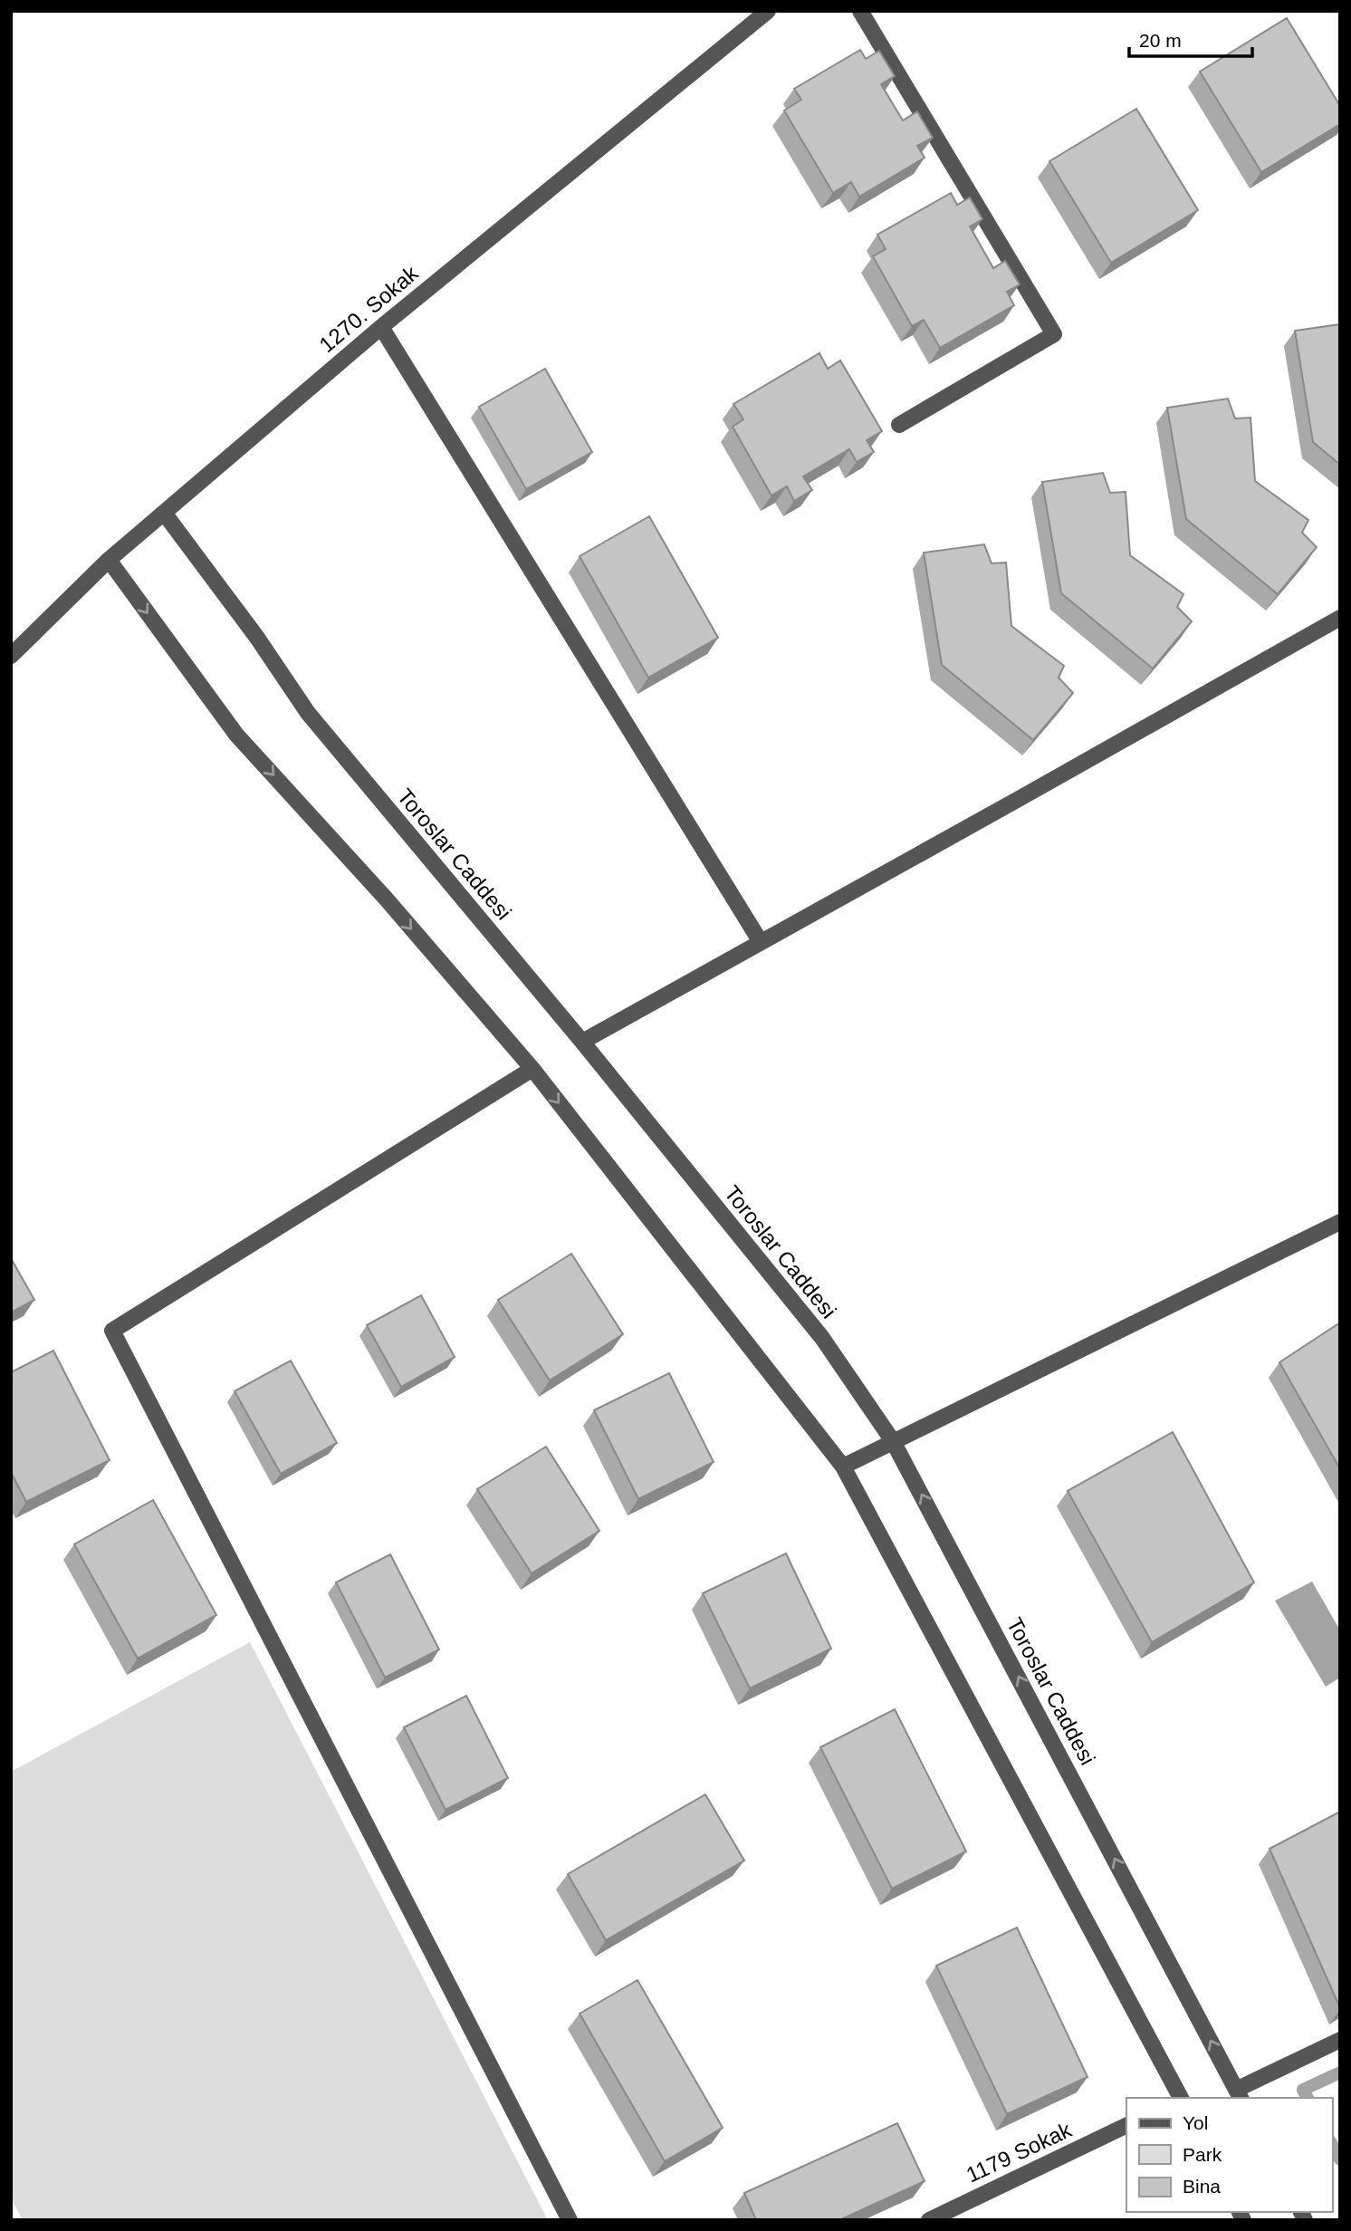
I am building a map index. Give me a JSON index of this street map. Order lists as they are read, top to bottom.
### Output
{
  "streets": {
    "street": ["1270. Sokak", "Toroslar Caddesi", "1179 Sokak"]
  },
  "crossings": [
    ["1270. Sokak", "Toroslar Caddesi"]
  ],
  "legend": ["Yol", "Park", "Bina"],
  "scale_bar": "20 m"
}
